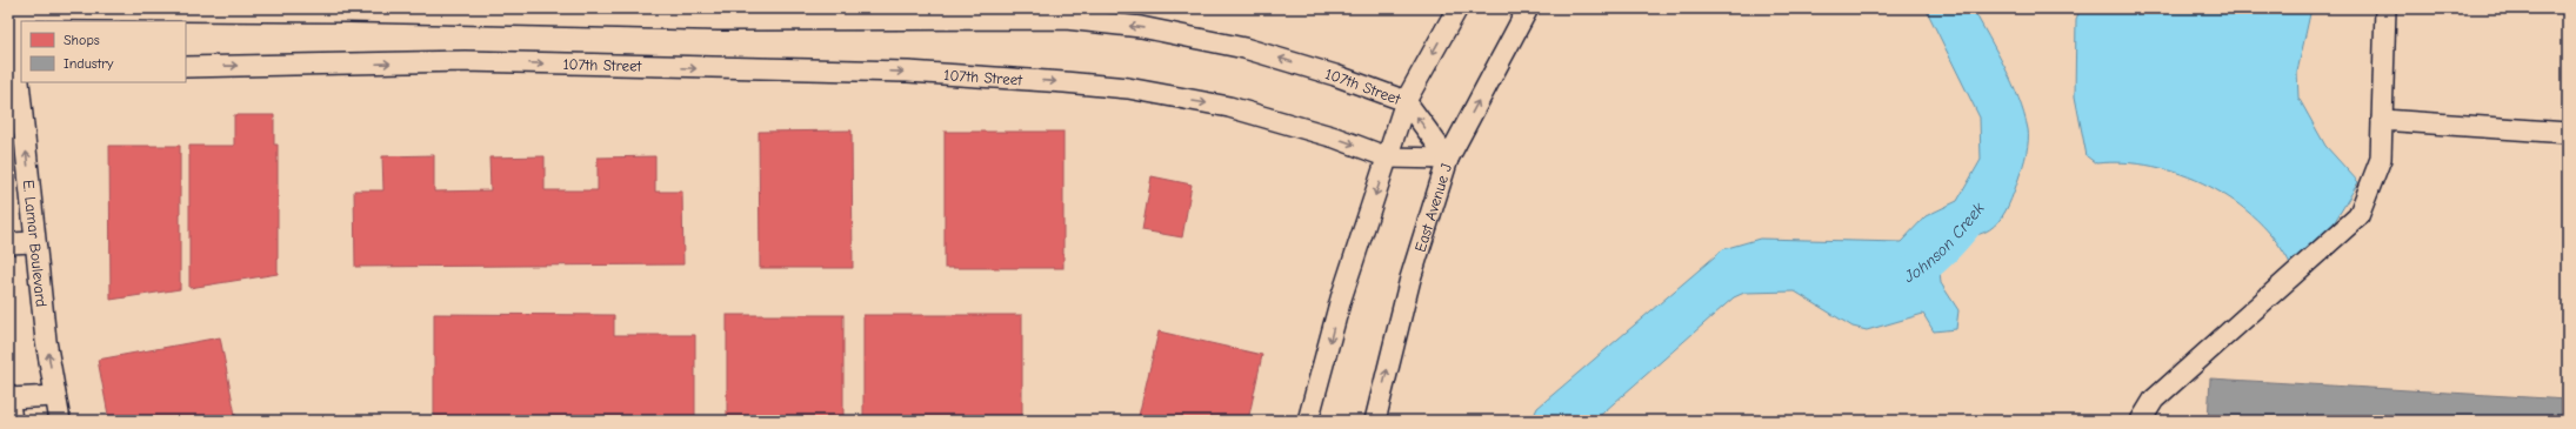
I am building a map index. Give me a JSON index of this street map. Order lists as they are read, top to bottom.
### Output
{
  "streets": {
    "street": ["107th Street", "East Avenue J", "E. Lamar Boulevard"]
  },
  "crossings": [
    ["107th Street", "East Avenue J"],
    ["107th Street", "E. Lamar Boulevard"]
  ],
  "one_way": ["E. Lamar Boulevard"],
  "water": ["Johnson Creek"],
  "legend": ["Shops", "Industry"]
}
